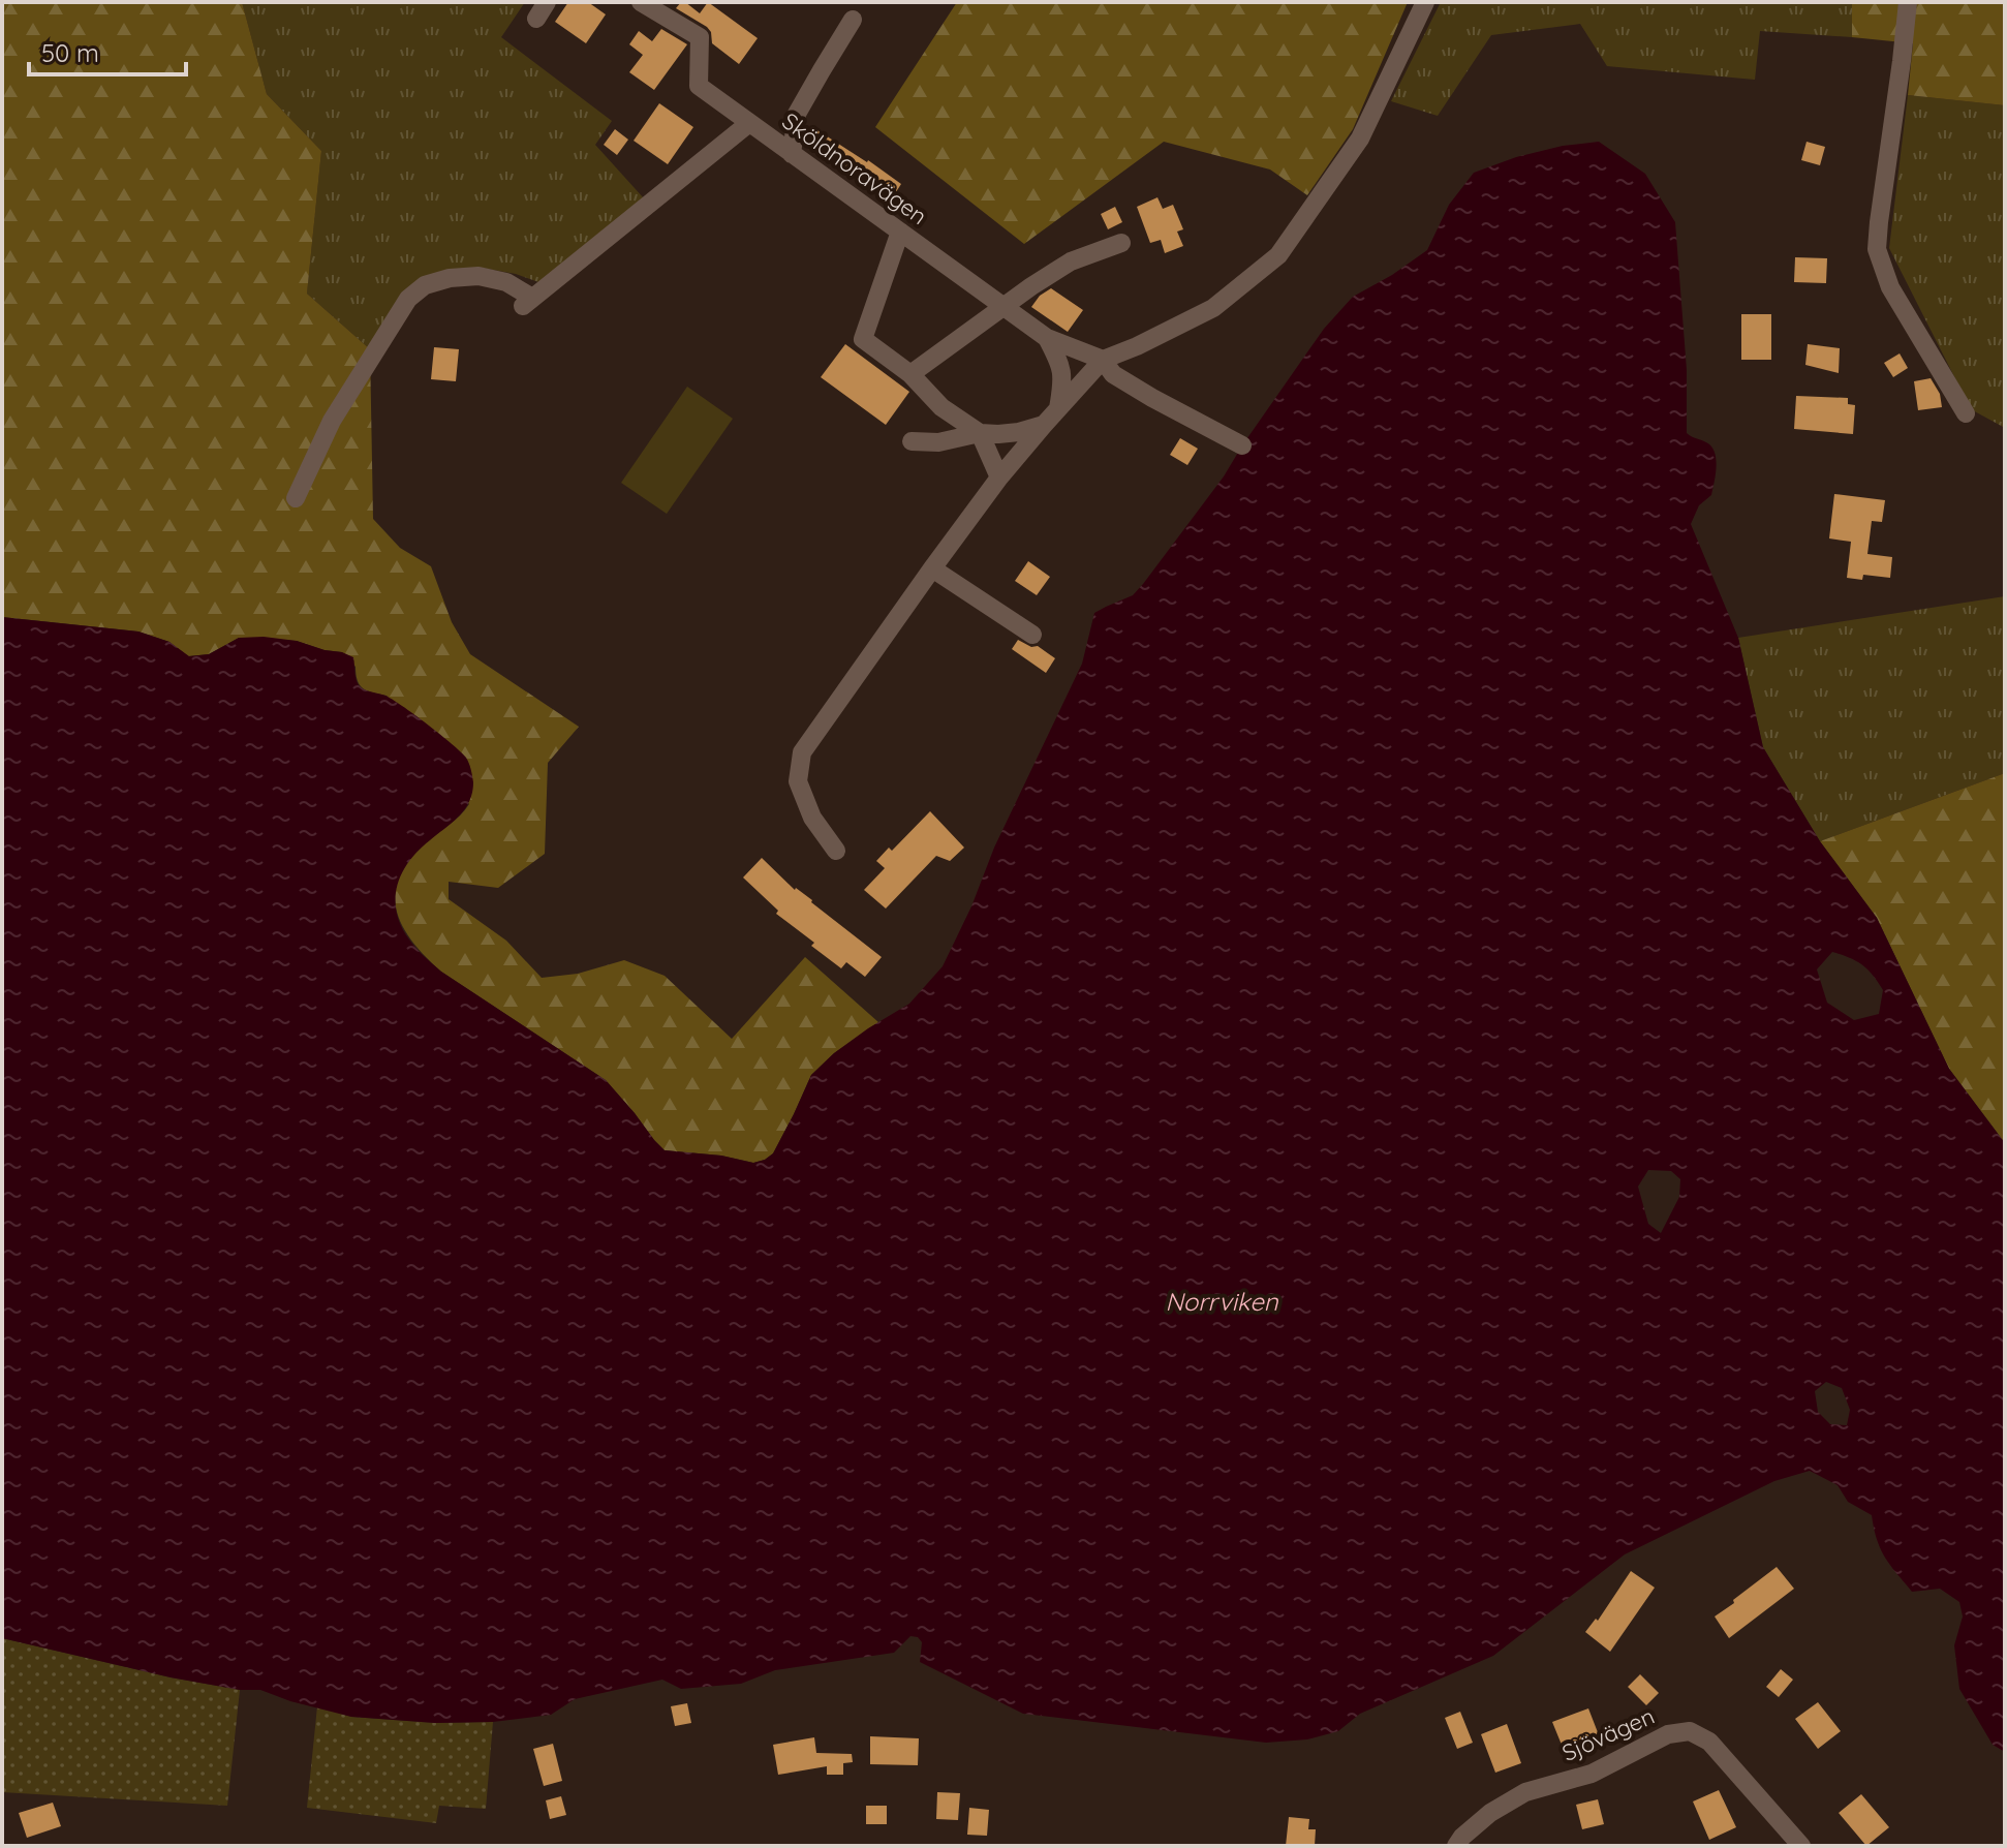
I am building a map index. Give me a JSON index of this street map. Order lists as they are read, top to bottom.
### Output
{
  "streets": {
    "street": ["Sköldnoravägen", "Sjövägen"]
  },
  "water": ["Norrviken"],
  "scale_bar": "50 m"
}
